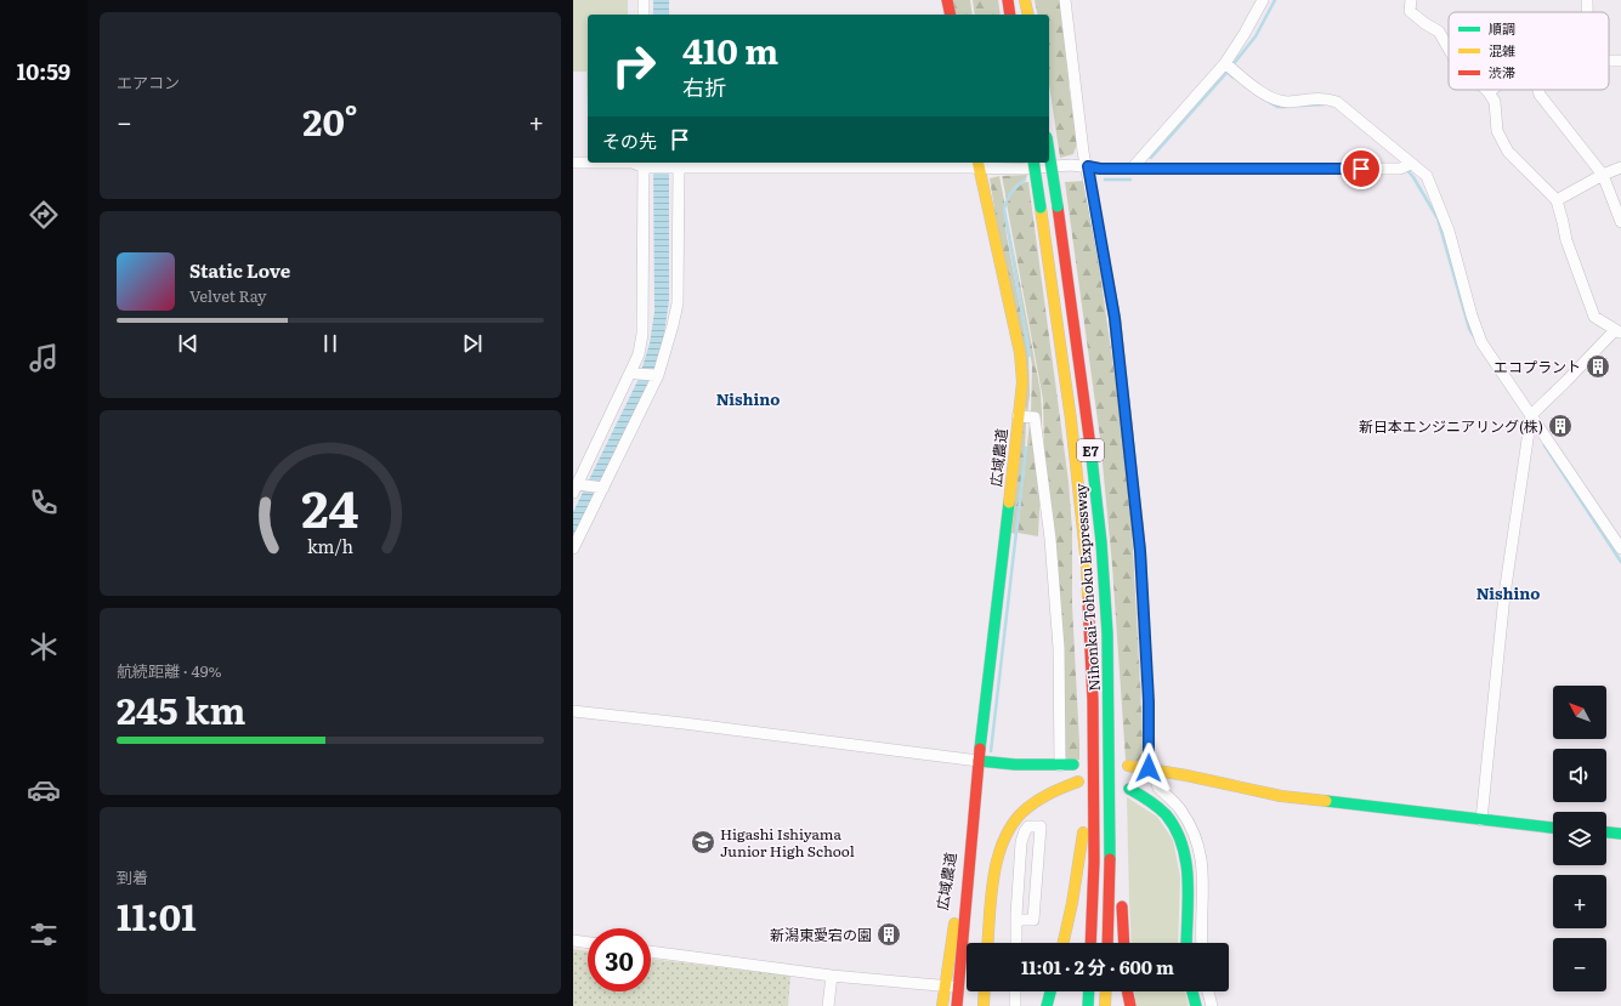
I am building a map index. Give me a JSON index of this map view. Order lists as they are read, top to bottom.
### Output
{
  "streets": {
    "main road": ["E7", "広域農道", "Nihonkai-Tohoku Expressway"]
  },
  "districts": ["Nishino", "Nishino"],
  "places": {
    "building": ["エコプラント", "新日本エンジニアリング(株)", "新潟東愛宕の園"],
    "school or university": ["Higashi Ishiyama Junior High School"]
  },
  "legend": ["順調", "混雑", "渋滞"],
  "north": "top left",
  "page": {
    "tabs": "10:59",
    "tile": [
      "エアコン",
      ["航続距離 · 49%", "245 km"],
      ["到着", "11:01"]
    ],
    "turn": ["410 m", "右折"],
    "heat": ["−", "20°", "+"],
    "then": "その先",
    "song": ["Static Love", "Velvet Ray"],
    "map_buttons": ["+", "−"],
    "limit": "30",
    "trip": "11:01 · 2 分 · 600 m",
    "gauge": ["24", "km/h"]
  }
}
